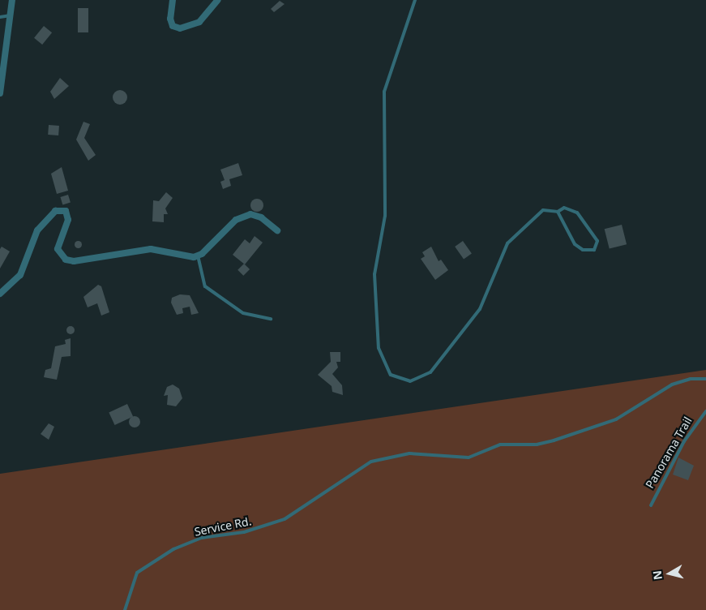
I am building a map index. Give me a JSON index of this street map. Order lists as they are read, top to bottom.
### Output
{
  "streets": {
    "lane": ["Panorama Trail", "Service Rd."]
  },
  "north": "left"
}
